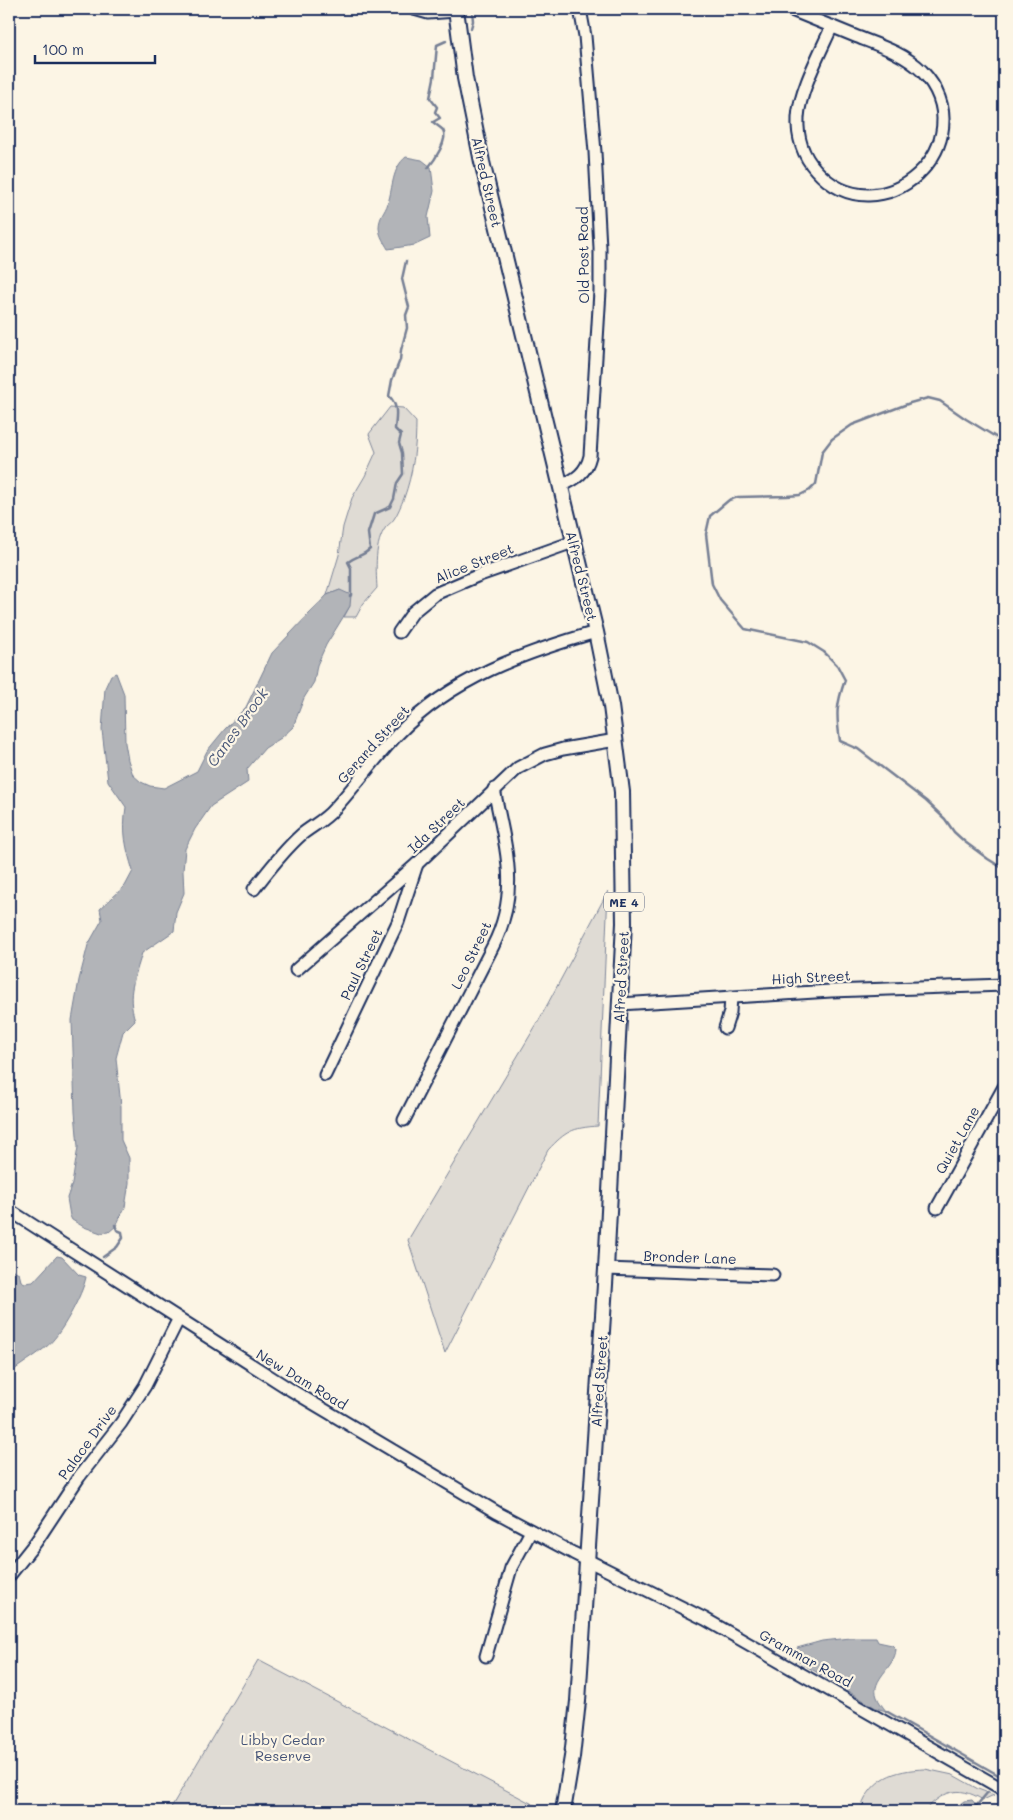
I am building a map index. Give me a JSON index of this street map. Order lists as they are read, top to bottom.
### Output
{
  "streets": {
    "main road": ["Alfred Street", "ME 4"],
    "street": [
      "Old Post Road",
      "Alice Street",
      "Gerard Street",
      "Ida Street",
      "Leo Street",
      "Paul Street",
      "High Street",
      "Quiet Lane",
      "Bronder Lane",
      "New Dam Road",
      "Palace Drive",
      "Grammar Road"
    ]
  },
  "crossings": [
    ["Alfred Street", "Old Post Road"],
    ["Alfred Street", "Alice Street"],
    ["Alfred Street", "Gerard Street"],
    ["Alfred Street", "Ida Street"],
    ["Alfred Street", "High Street"],
    ["Alfred Street", "Bronder Lane"],
    ["Alfred Street", "New Dam Road"],
    ["Alfred Street", "Grammar Road"],
    ["Ida Street", "Leo Street"],
    ["Ida Street", "Paul Street"],
    ["New Dam Road", "Palace Drive"],
    ["New Dam Road", "Grammar Road"]
  ],
  "water": ["Canes Brook"],
  "parks": ["Libby Cedar Reserve"],
  "scale_bar": "100 m"
}
